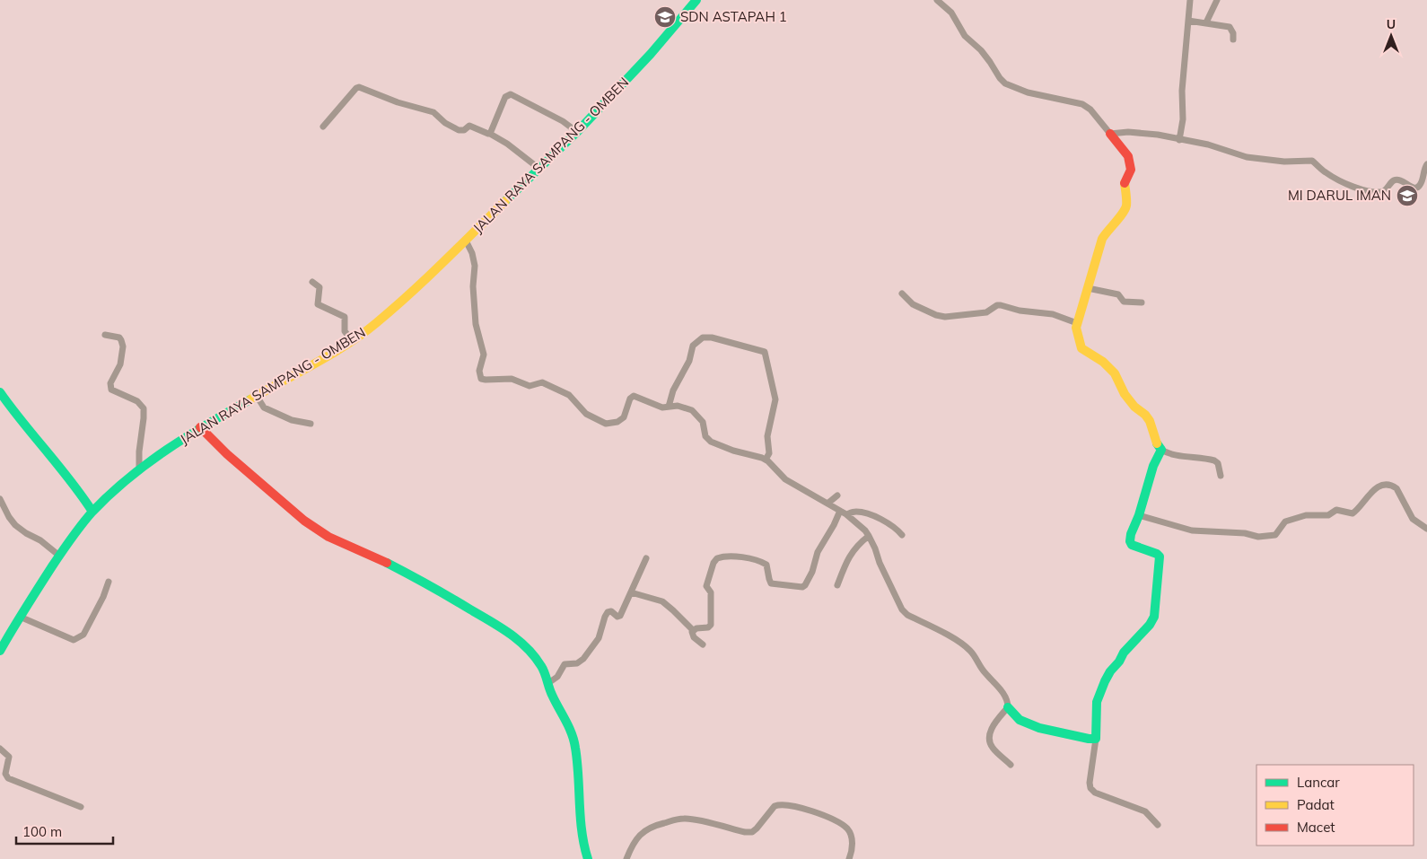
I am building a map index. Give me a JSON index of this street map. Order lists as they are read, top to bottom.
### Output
{
  "streets": {
    "street": ["JALAN RAYA SAMPANG - OMBEN"]
  },
  "places": {
    "school or university": ["SDN ASTAPAH 1", "MI DARUL IMAN"]
  },
  "legend": ["Lancar", "Padat", "Macet"],
  "scale_bar": "100 m",
  "north": "top"
}
